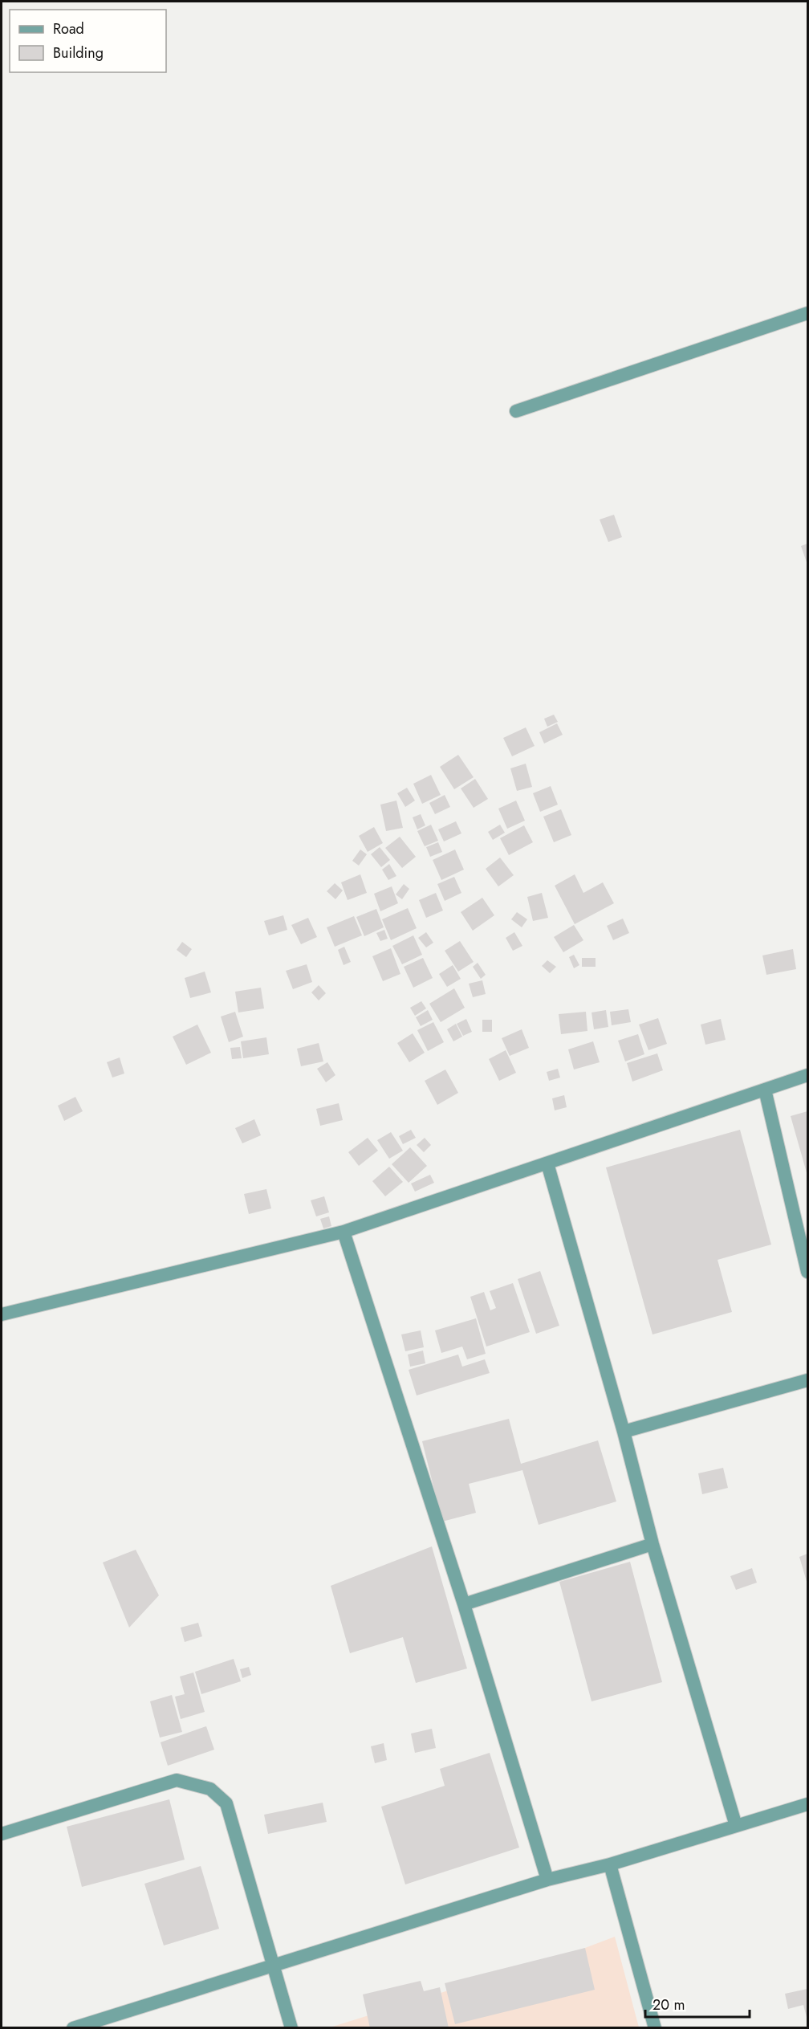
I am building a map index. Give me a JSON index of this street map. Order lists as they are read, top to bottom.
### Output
{
  "legend": ["Road", "Building"],
  "scale_bar": "20 m"
}
